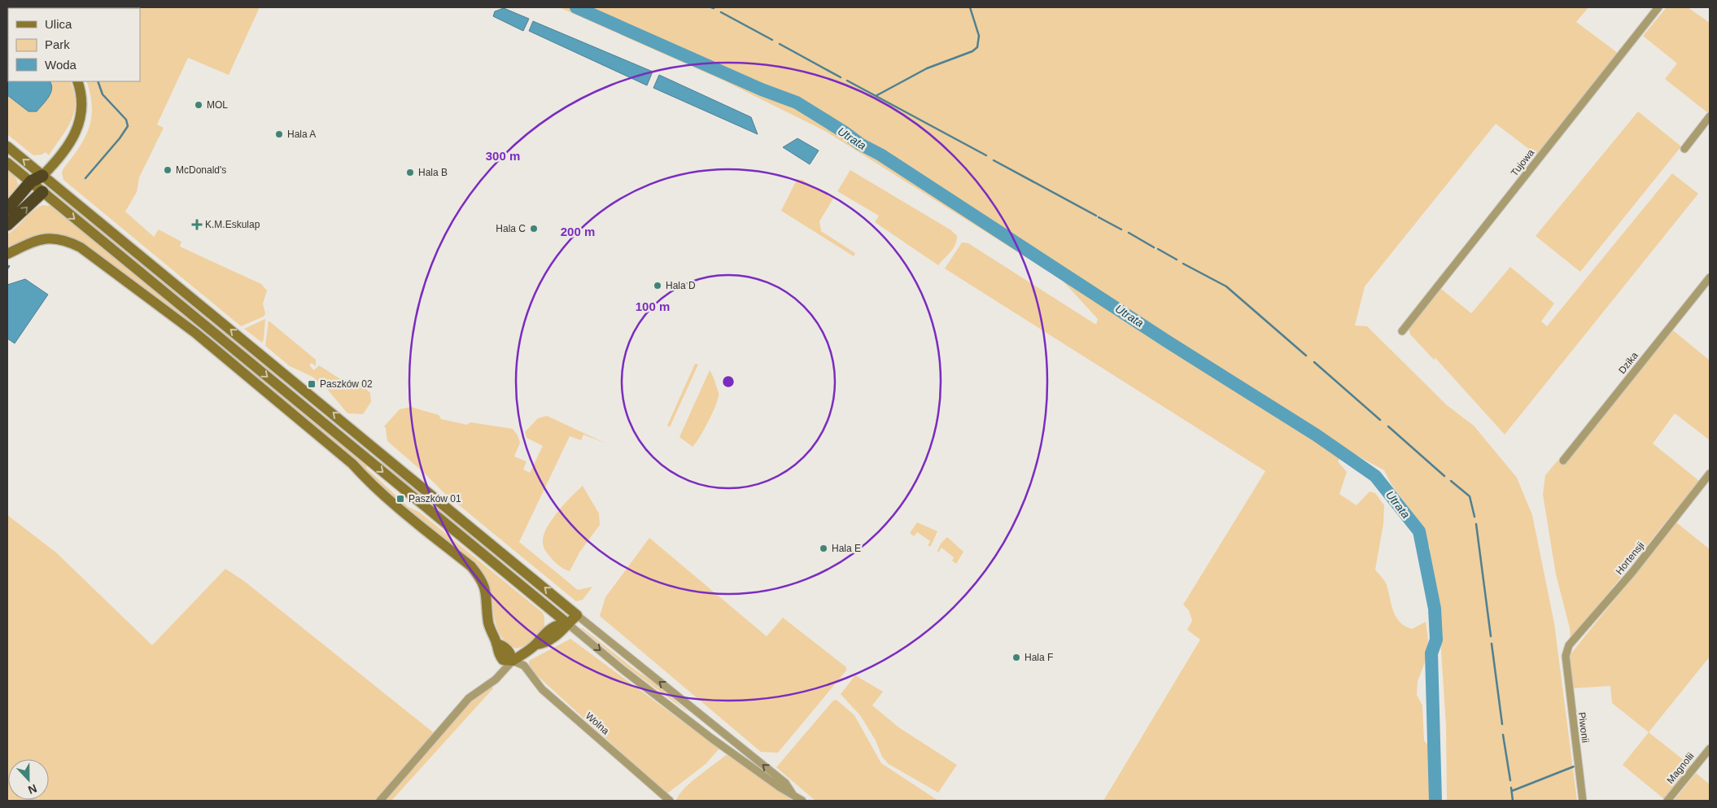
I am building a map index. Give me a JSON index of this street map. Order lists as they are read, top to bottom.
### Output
{
  "streets": {
    "street": [
      "Tujowa",
      "Dzika",
      "Hortensji",
      "Wolna",
      "Piwonii",
      "Magnolii"
    ]
  },
  "crossings": [
    ["Hortensji", "Piwonii"]
  ],
  "water": ["Utrata"],
  "places": {
    "other": [
      "MOL",
      "Hala A",
      "McDonald's",
      "Hala B",
      "Hala C",
      "Hala D",
      "Hala E",
      "Hala F"
    ],
    "health": ["K.M.Eskulap"],
    "transit": ["Paszków 02", "Paszków 01"]
  },
  "legend": ["Ulica", "Park", "Woda"],
  "north": "bottom",
  "rings": ["300 m", "200 m", "100 m"]
}
